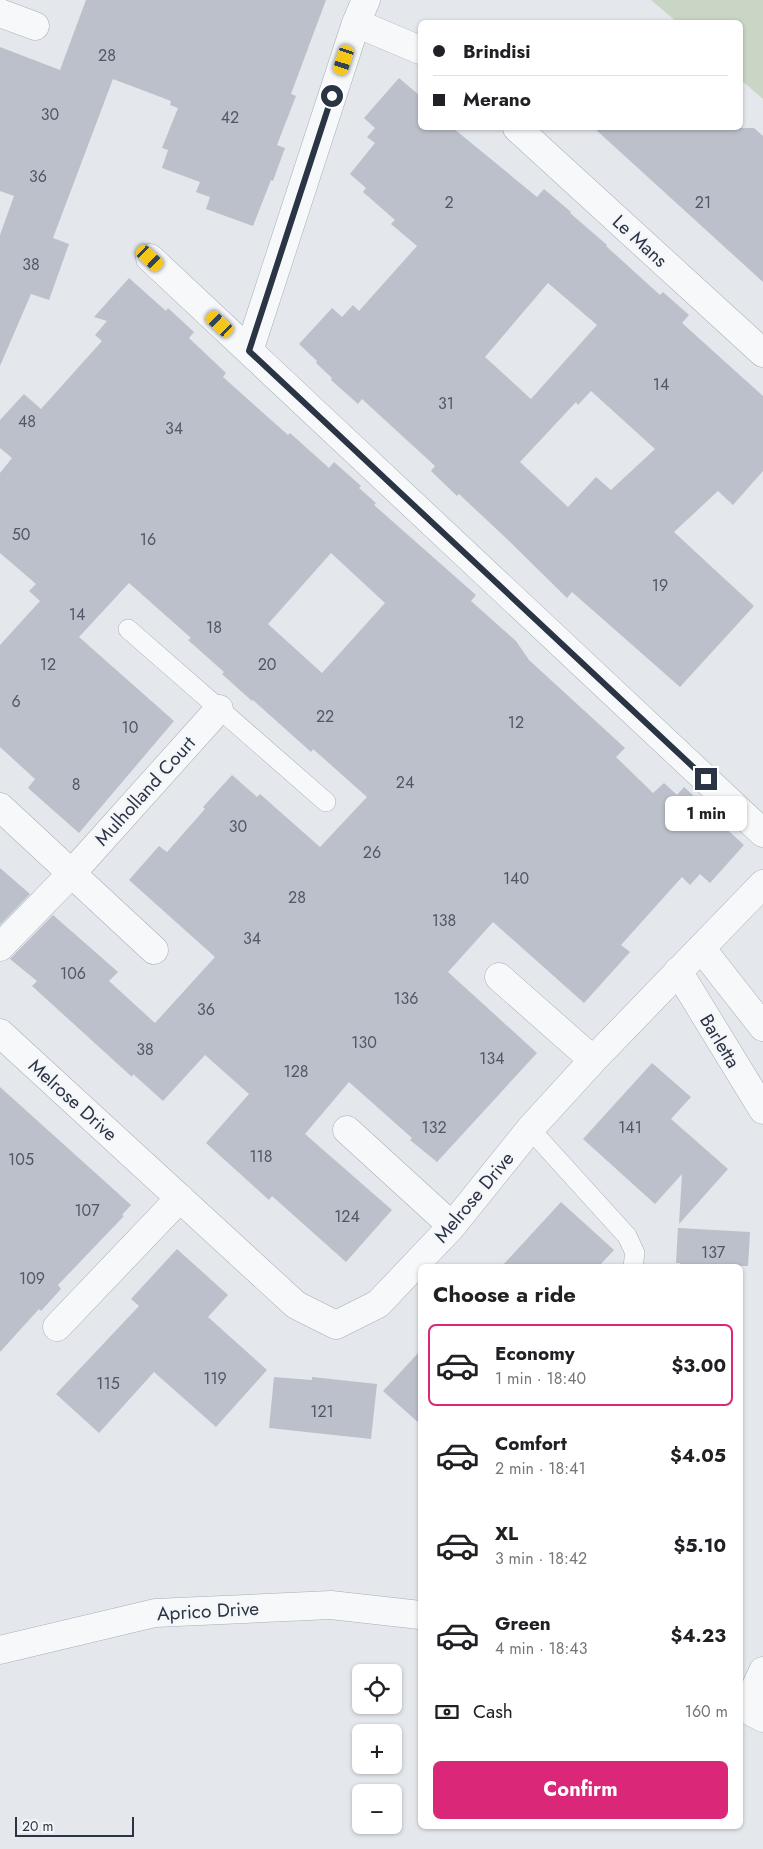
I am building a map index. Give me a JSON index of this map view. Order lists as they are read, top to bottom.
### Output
{
  "streets": {
    "street": [
      "Le Mans",
      "Mulholland Court",
      "Barletta",
      "Melrose Drive",
      "Aprico Drive"
    ]
  },
  "crossings": [
    ["Barletta", "Melrose Drive"]
  ],
  "house_numbers": [
    "28",
    "30",
    "42",
    "36",
    "2",
    "21",
    "38",
    "14",
    "31",
    "48",
    "34",
    "50",
    "16",
    "19",
    "14",
    "18",
    "12",
    "20",
    "6",
    "22",
    "12",
    "10",
    "24",
    "8",
    "30",
    "26",
    "140",
    "28",
    "138",
    "34",
    "106",
    "136",
    "36",
    "130",
    "38",
    "134",
    "128",
    "132",
    "141",
    "118",
    "105",
    "107",
    "124",
    "137",
    "109",
    "119",
    "115",
    "121"
  ],
  "scale_bar": "20 m",
  "page": {
    "banner": ["Brindisi", "Merano"],
    "bubble": "1 min",
    "heading": "Choose a ride",
    "list": [
      {
        "name": "Economy",
        "note": "1 min · 18:40",
        "value": "$3.00"
      },
      {
        "name": "Comfort",
        "note": "2 min · 18:41",
        "value": "$4.05"
      },
      {
        "name": "XL",
        "note": "3 min · 18:42",
        "value": "$5.10"
      },
      {
        "name": "Green",
        "note": "4 min · 18:43",
        "value": "$4.23"
      }
    ],
    "map_buttons": ["+", "−"],
    "pay": ["Cash", "160 m"],
    "buttons": "Confirm",
    "scale": "20 m"
  }
}
